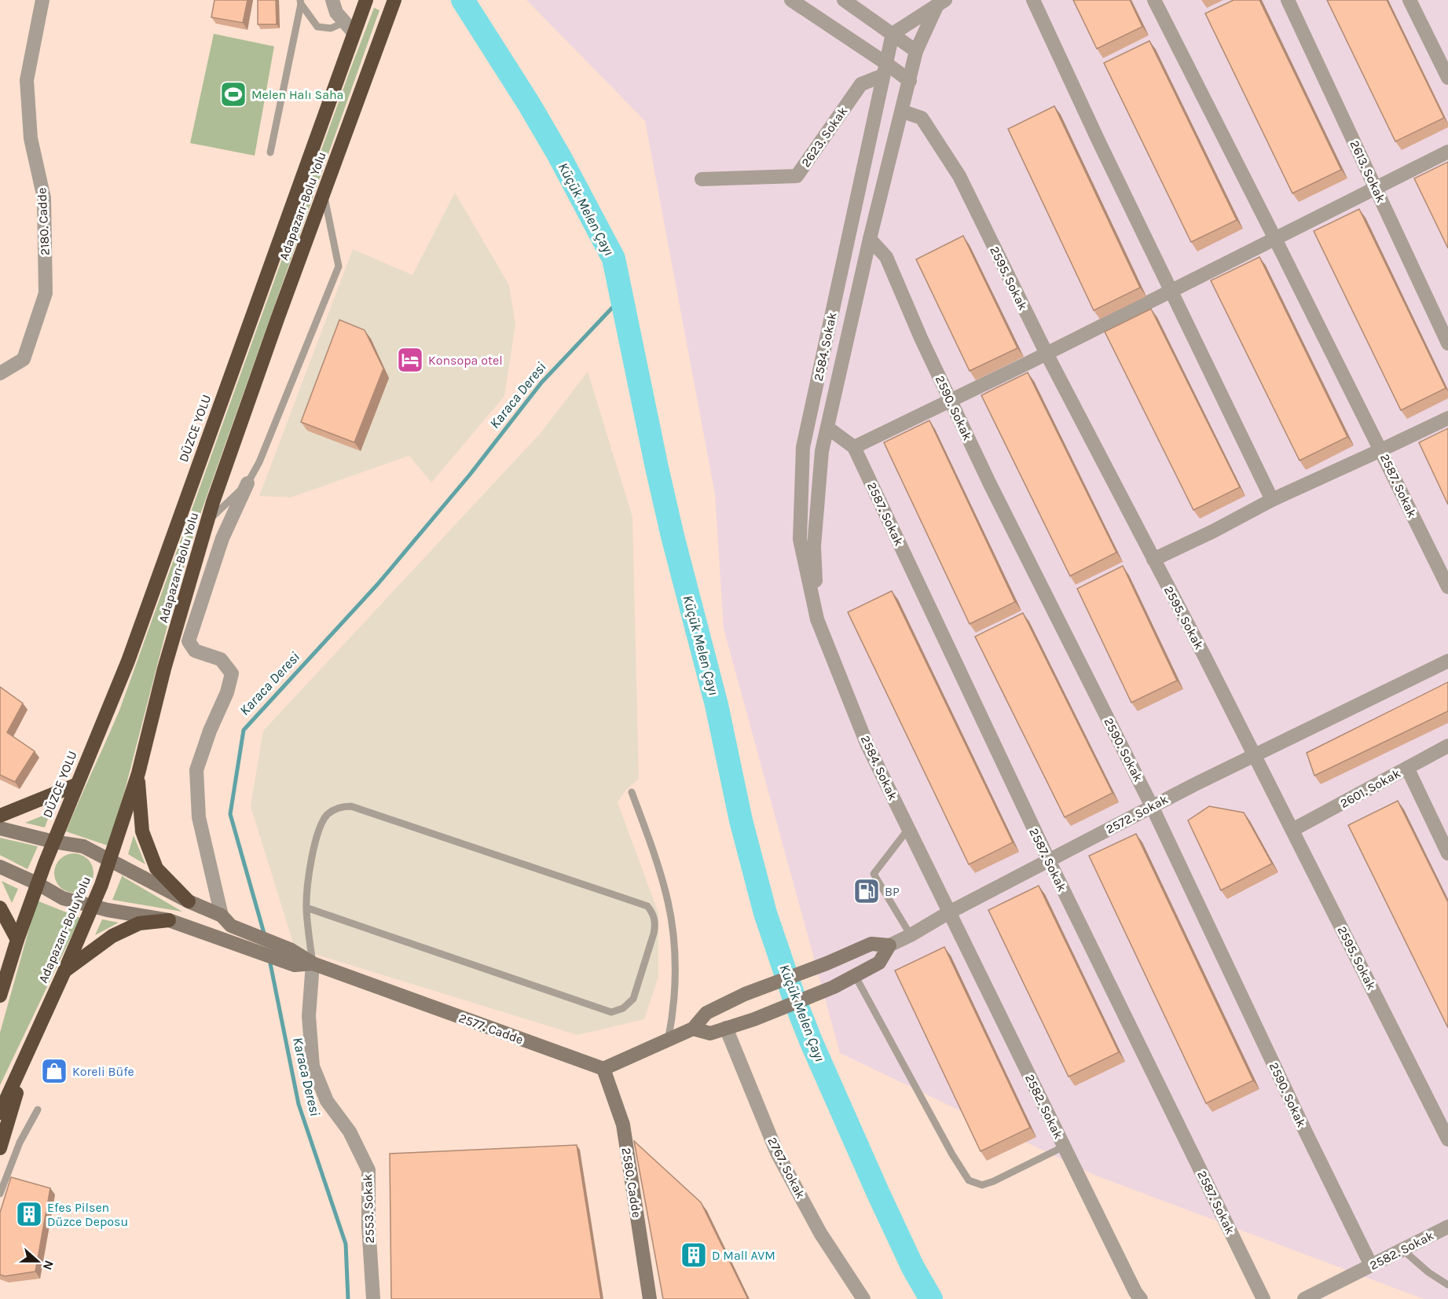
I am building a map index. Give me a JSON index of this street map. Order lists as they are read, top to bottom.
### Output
{
  "streets": {
    "highway": ["Adapazarı-Bolu Yolu", "DÜZCE YOLU"],
    "street": [
      "2623. Sokak",
      "2613. Sokak",
      "2180. Cadde",
      "2595. Sokak",
      "2584. Sokak",
      "2590. Sokak",
      "2587. Sokak",
      "2601. Sokak",
      "2572. Sokak",
      "2577. Cadde",
      "2582. Sokak",
      "2767. Sokak",
      "2580. Cadde",
      "2553. Sokak"
    ]
  },
  "crossings": [
    ["2623. Sokak", "2584. Sokak"],
    ["2595. Sokak", "2584. Sokak"],
    ["2595. Sokak", "2601. Sokak"],
    ["2595. Sokak", "2572. Sokak"],
    ["2584. Sokak", "2590. Sokak"],
    ["2584. Sokak", "2587. Sokak"],
    ["2584. Sokak", "2572. Sokak"],
    ["2584. Sokak", "2582. Sokak"],
    ["2590. Sokak", "2572. Sokak"],
    ["2590. Sokak", "2582. Sokak"],
    ["2587. Sokak", "2572. Sokak"],
    ["2572. Sokak", "2582. Sokak"],
    ["2577. Cadde", "2580. Cadde"],
    ["2577. Cadde", "2553. Sokak"]
  ],
  "water": ["Küçük Melen Çayı", "Karaca Deresi"],
  "places": {
    "sports": ["Melen Halı Saha"],
    "hotel": ["Konsopa otel"],
    "fuel station": ["BP"],
    "shop": ["Koreli Büfe"],
    "building": ["Efes Pilsen Düzce Deposu", "D Mall AVM"]
  },
  "north": "right"
}
